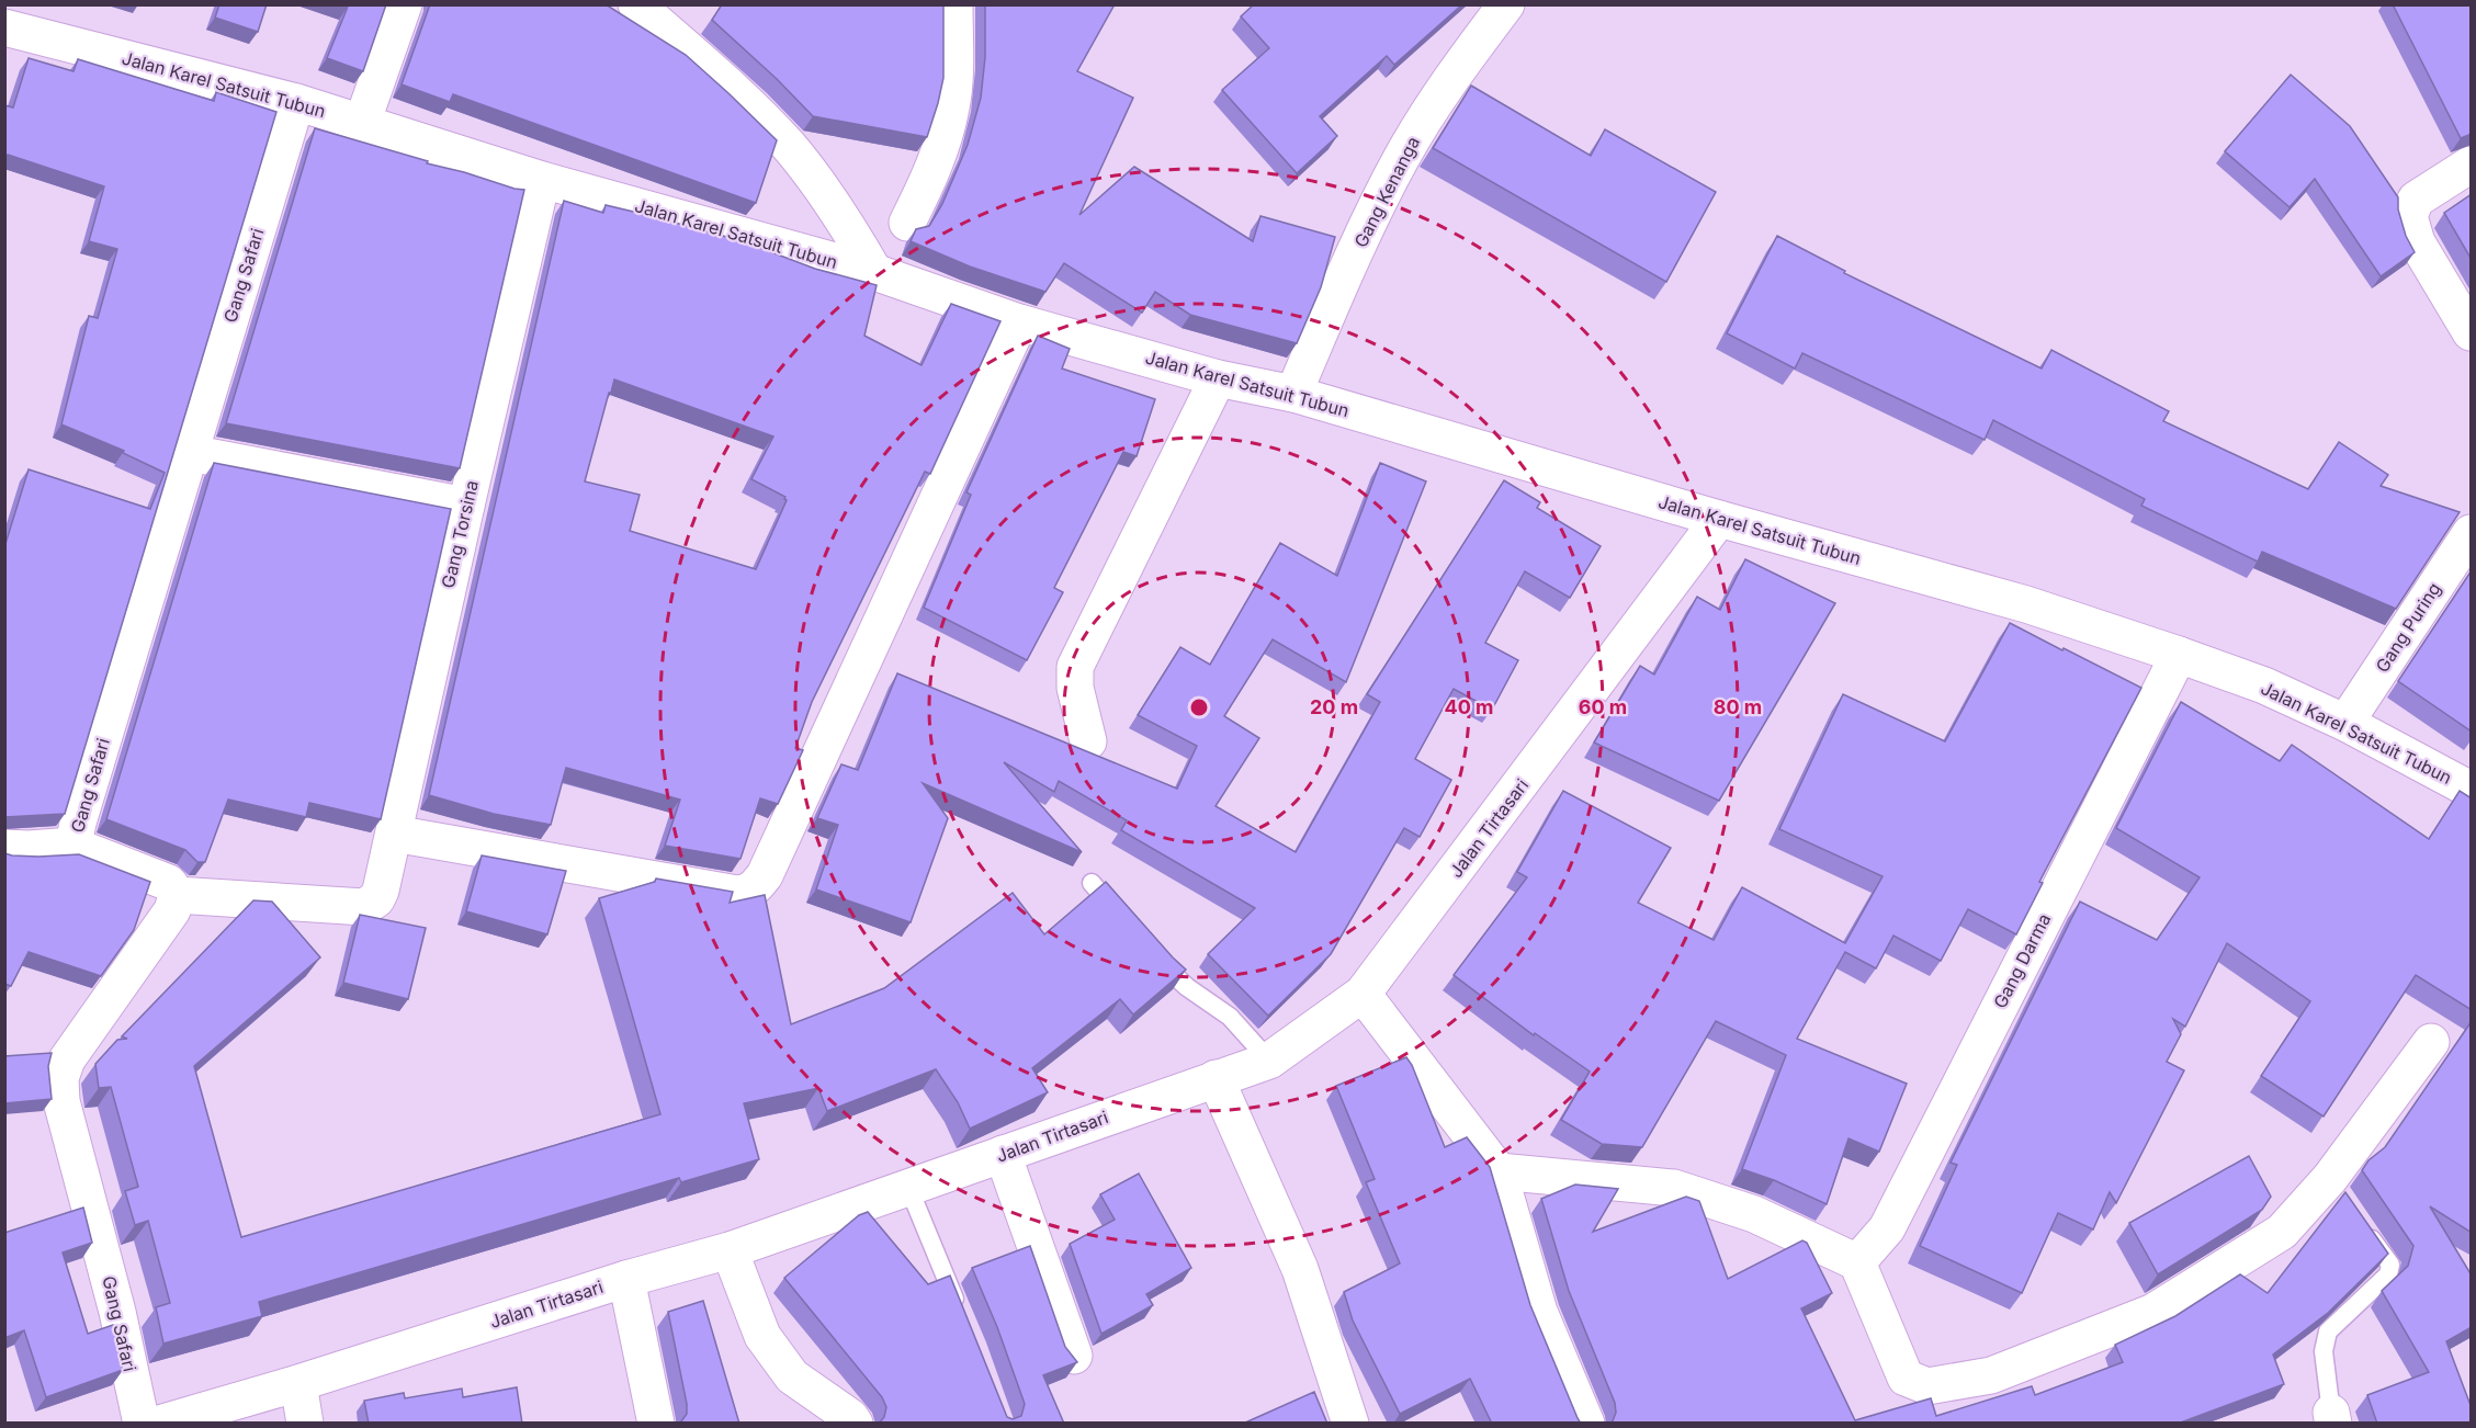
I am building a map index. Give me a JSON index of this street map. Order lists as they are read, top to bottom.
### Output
{
  "streets": {
    "street": [
      "Jalan Karel Satsuit Tubun",
      "Gang Kenanga",
      "Gang Safari",
      "Gang Torsina",
      "Gang Puring",
      "Jalan Tirtasari",
      "Gang Darma"
    ]
  },
  "crossings": [
    ["Jalan Karel Satsuit Tubun", "Gang Kenanga"],
    ["Jalan Karel Satsuit Tubun", "Gang Safari"],
    ["Jalan Karel Satsuit Tubun", "Gang Torsina"],
    ["Jalan Karel Satsuit Tubun", "Gang Puring"],
    ["Jalan Karel Satsuit Tubun", "Jalan Tirtasari"],
    ["Jalan Karel Satsuit Tubun", "Gang Darma"],
    ["Gang Safari", "Gang Torsina"]
  ],
  "rings": [
    "20 m",
    "40 m",
    "60 m",
    "80 m"
  ]
}
